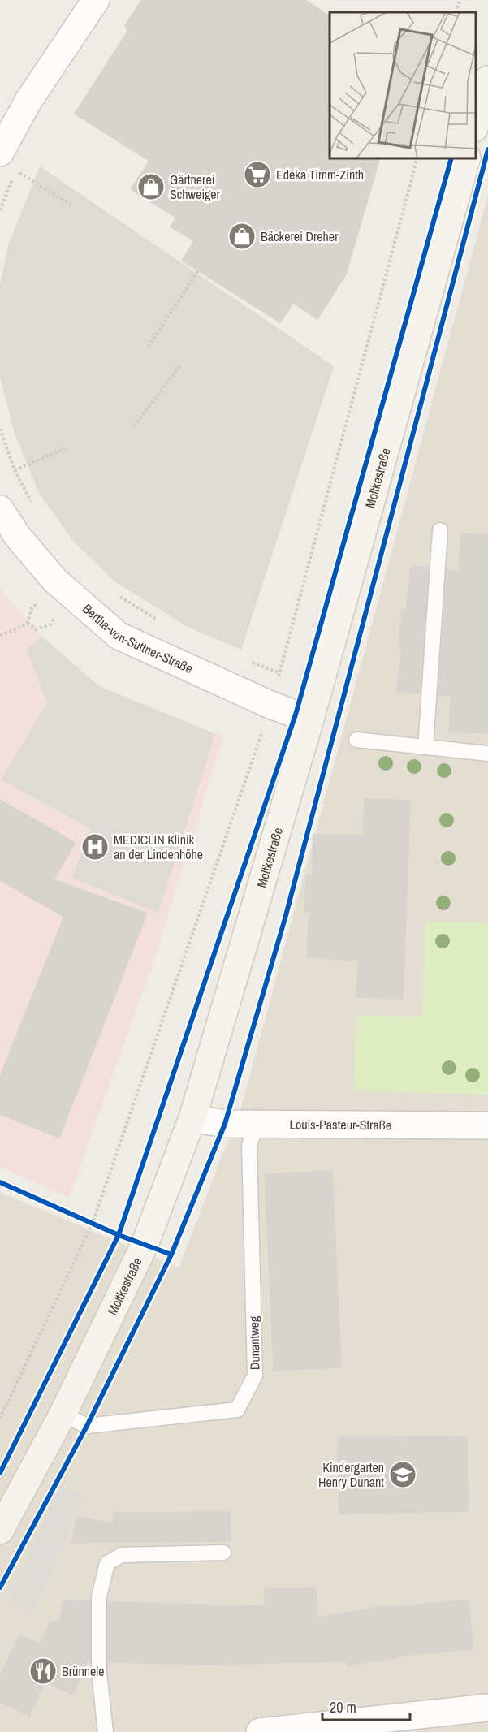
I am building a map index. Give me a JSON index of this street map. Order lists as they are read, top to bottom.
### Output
{
  "streets": {
    "street": ["Moltkestraße", "Bertha-von-Suttner-Straße", "Louis-Pasteur-Straße"],
    "lane": ["Dunantweg"]
  },
  "crossings": [
    ["Moltkestraße", "Bertha-von-Suttner-Straße"],
    ["Moltkestraße", "Louis-Pasteur-Straße"],
    ["Moltkestraße", "Dunantweg"],
    ["Louis-Pasteur-Straße", "Dunantweg"]
  ],
  "places": {
    "supermarket": ["Edeka Timm-Zinth"],
    "shop": ["Gärtnerei Schweiger", "Bäckerei Dreher"],
    "hospital": ["MEDICLIN Klinik an der Lindenhöhe"],
    "school or university": ["Kindergarten Henry Dunant"],
    "restaurant": ["Brünnele"]
  },
  "scale_bar": "20 m"
}
